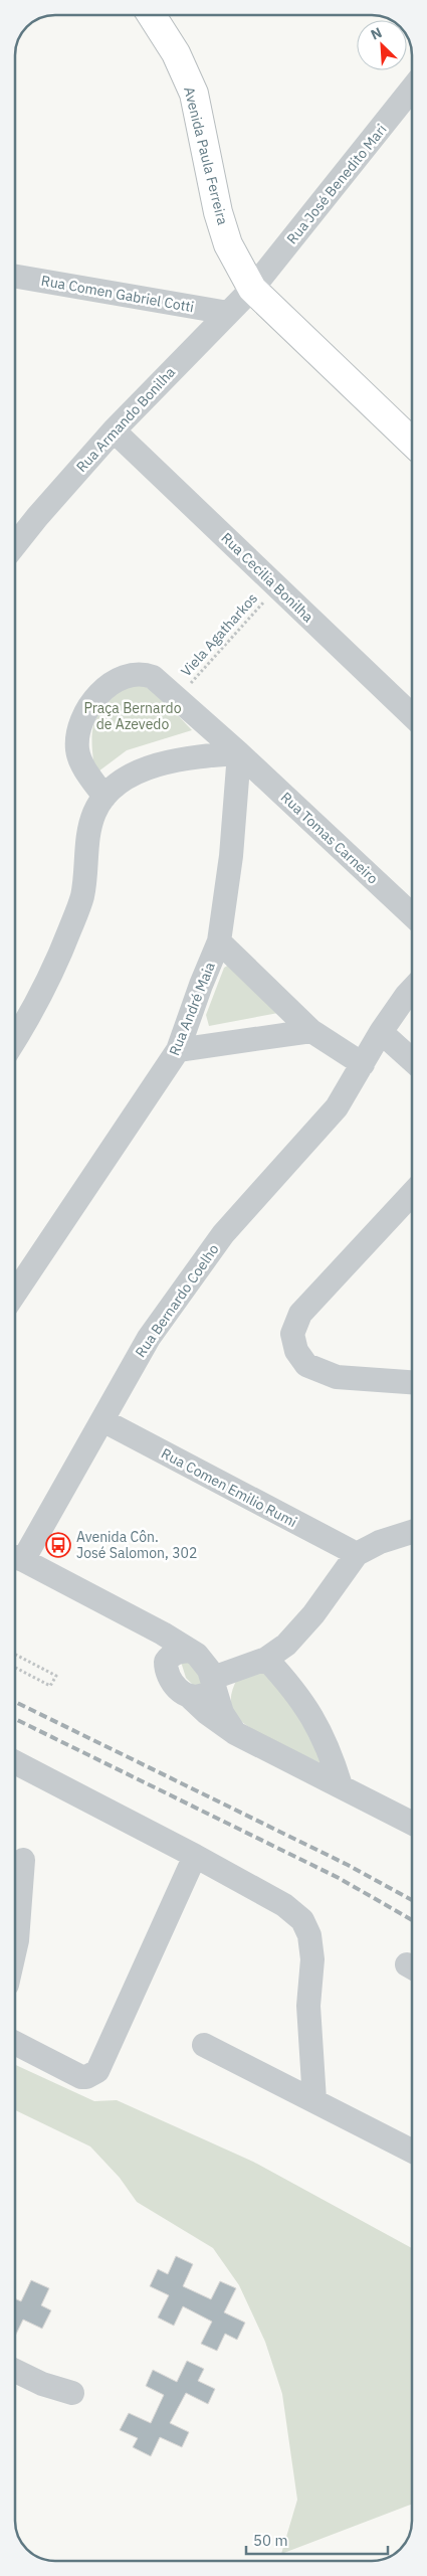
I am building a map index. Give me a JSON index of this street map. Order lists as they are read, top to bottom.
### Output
{
  "streets": {
    "main road": ["Avenida Paula Ferreira"],
    "street": [
      "Rua José Benedito Mari",
      "Rua Comen Gabriel Cotti",
      "Rua Armando Bonilha",
      "Rua Cecilia Bonilha",
      "Rua Tomas Carneiro",
      "Rua André Maia",
      "Rua Bernardo Coelho",
      "Rua Comen Emilio Rumi"
    ],
    "path": ["Viela Agatharkos"]
  },
  "crossings": [
    ["Avenida Paula Ferreira", "Rua José Benedito Mari"],
    ["Avenida Paula Ferreira", "Rua Armando Bonilha"],
    ["Rua José Benedito Mari", "Rua Armando Bonilha"],
    ["Rua Comen Gabriel Cotti", "Rua Armando Bonilha"],
    ["Rua Armando Bonilha", "Rua Cecilia Bonilha"],
    ["Rua Cecilia Bonilha", "Viela Agatharkos"],
    ["Rua Tomas Carneiro", "Rua André Maia"],
    ["Rua Bernardo Coelho", "Rua Comen Emilio Rumi"]
  ],
  "parks": ["Praça Bernardo de Azevedo"],
  "places": {
    "bus stop": ["Avenida Côn. José Salomon, 302"]
  },
  "scale_bar": "50 m",
  "north": "top left"
}
